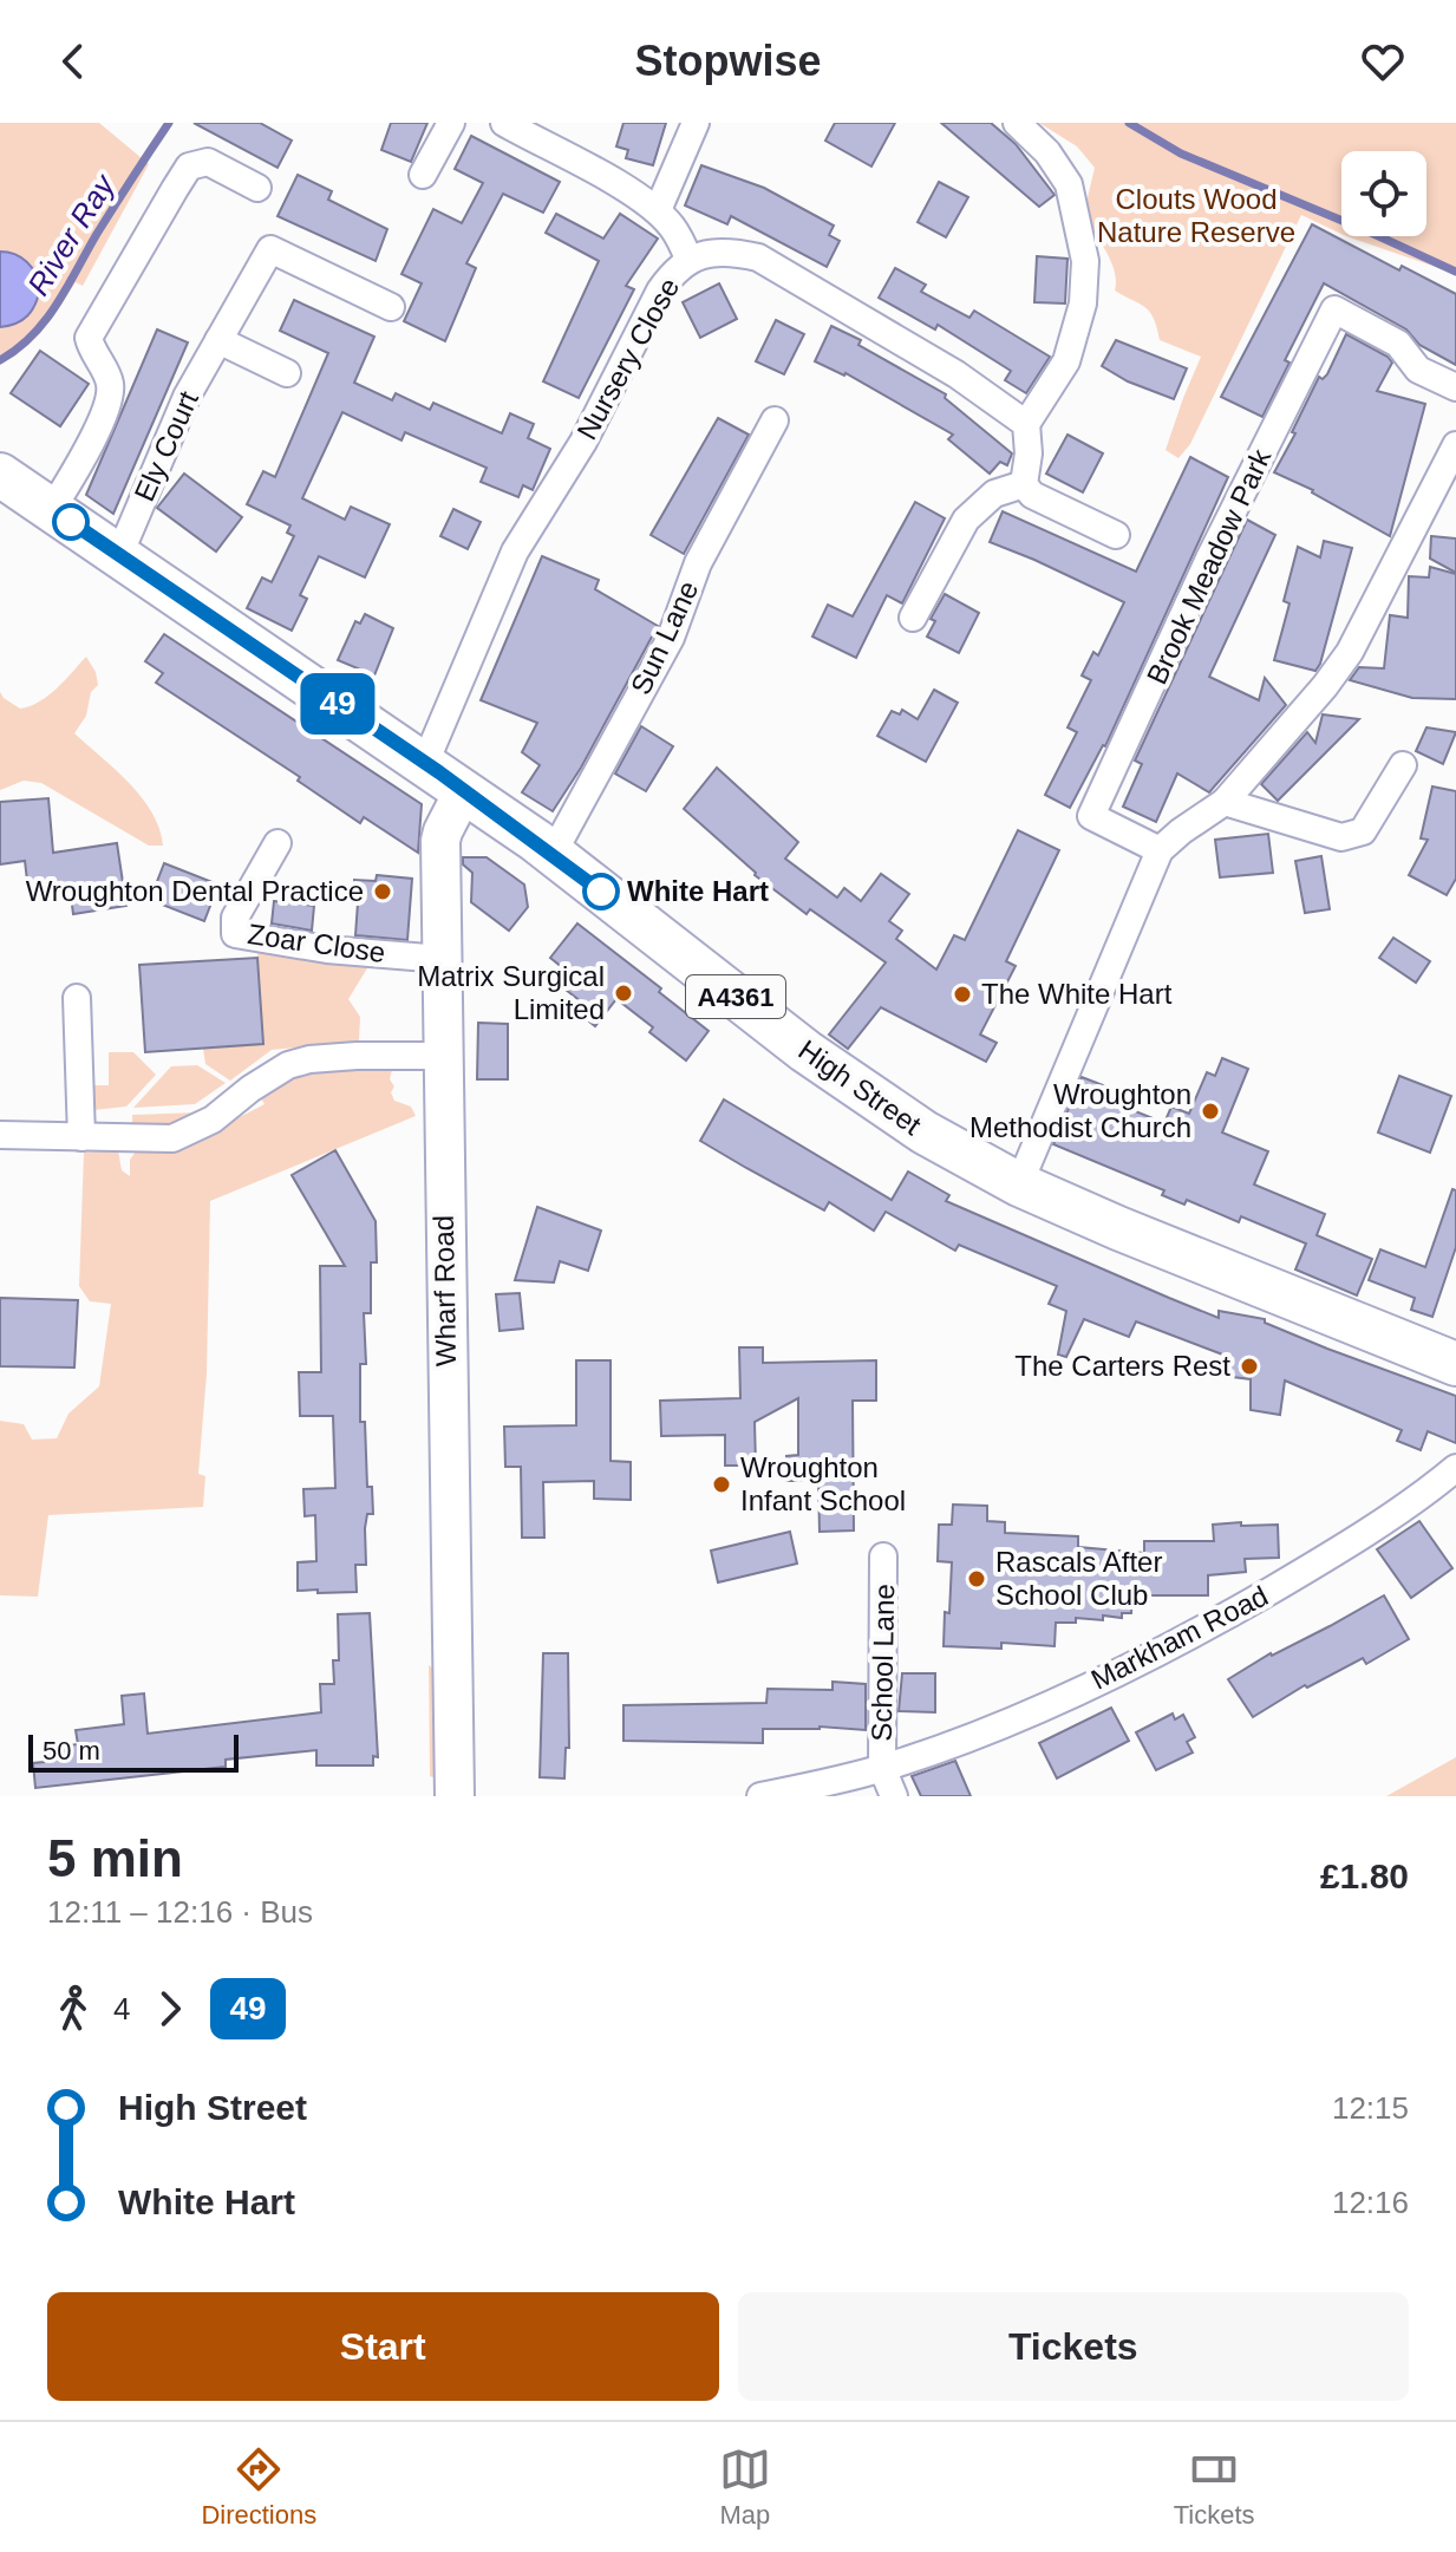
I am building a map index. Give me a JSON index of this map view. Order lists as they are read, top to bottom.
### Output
{
  "streets": {
    "main road": ["A4361", "High Street", "Wharf Road"],
    "street": [
      "Nursery Close",
      "Ely Court",
      "Brook Meadow Park",
      "Sun Lane",
      "Zoar Close",
      "Markham Road",
      "School Lane"
    ]
  },
  "crossings": [
    ["Nursery Close", "High Street"],
    ["Ely Court", "High Street"],
    ["Sun Lane", "High Street"],
    ["Zoar Close", "Wharf Road"],
    ["High Street", "Wharf Road"],
    ["Markham Road", "School Lane"]
  ],
  "water": ["River Ray"],
  "parks": ["Clouts Wood Nature Reserve"],
  "places": [
    "Wroughton Dental Practice",
    "White Hart",
    "Matrix Surgical Limited",
    "The White Hart",
    "Wroughton Methodist Church",
    "The Carters Rest",
    "Wroughton Infant School",
    "Rascals After School Club"
  ],
  "lines": ["bus line 49"],
  "scale_bar": "50 m",
  "page": {
    "header": "Stopwise",
    "on_map": "49",
    "scale": "50 m",
    "heading": ["5 min", "12:11 – 12:16 · Bus", "£1.80"],
    "legs": ["4", "49"],
    "list": [
      {
        "name": "High Street",
        "value": "12:15"
      },
      {
        "name": "White Hart",
        "value": "12:16"
      }
    ],
    "buttons": ["Start", "Tickets"],
    "tabs": ["Directions", "Map", "Tickets"]
  }
}
